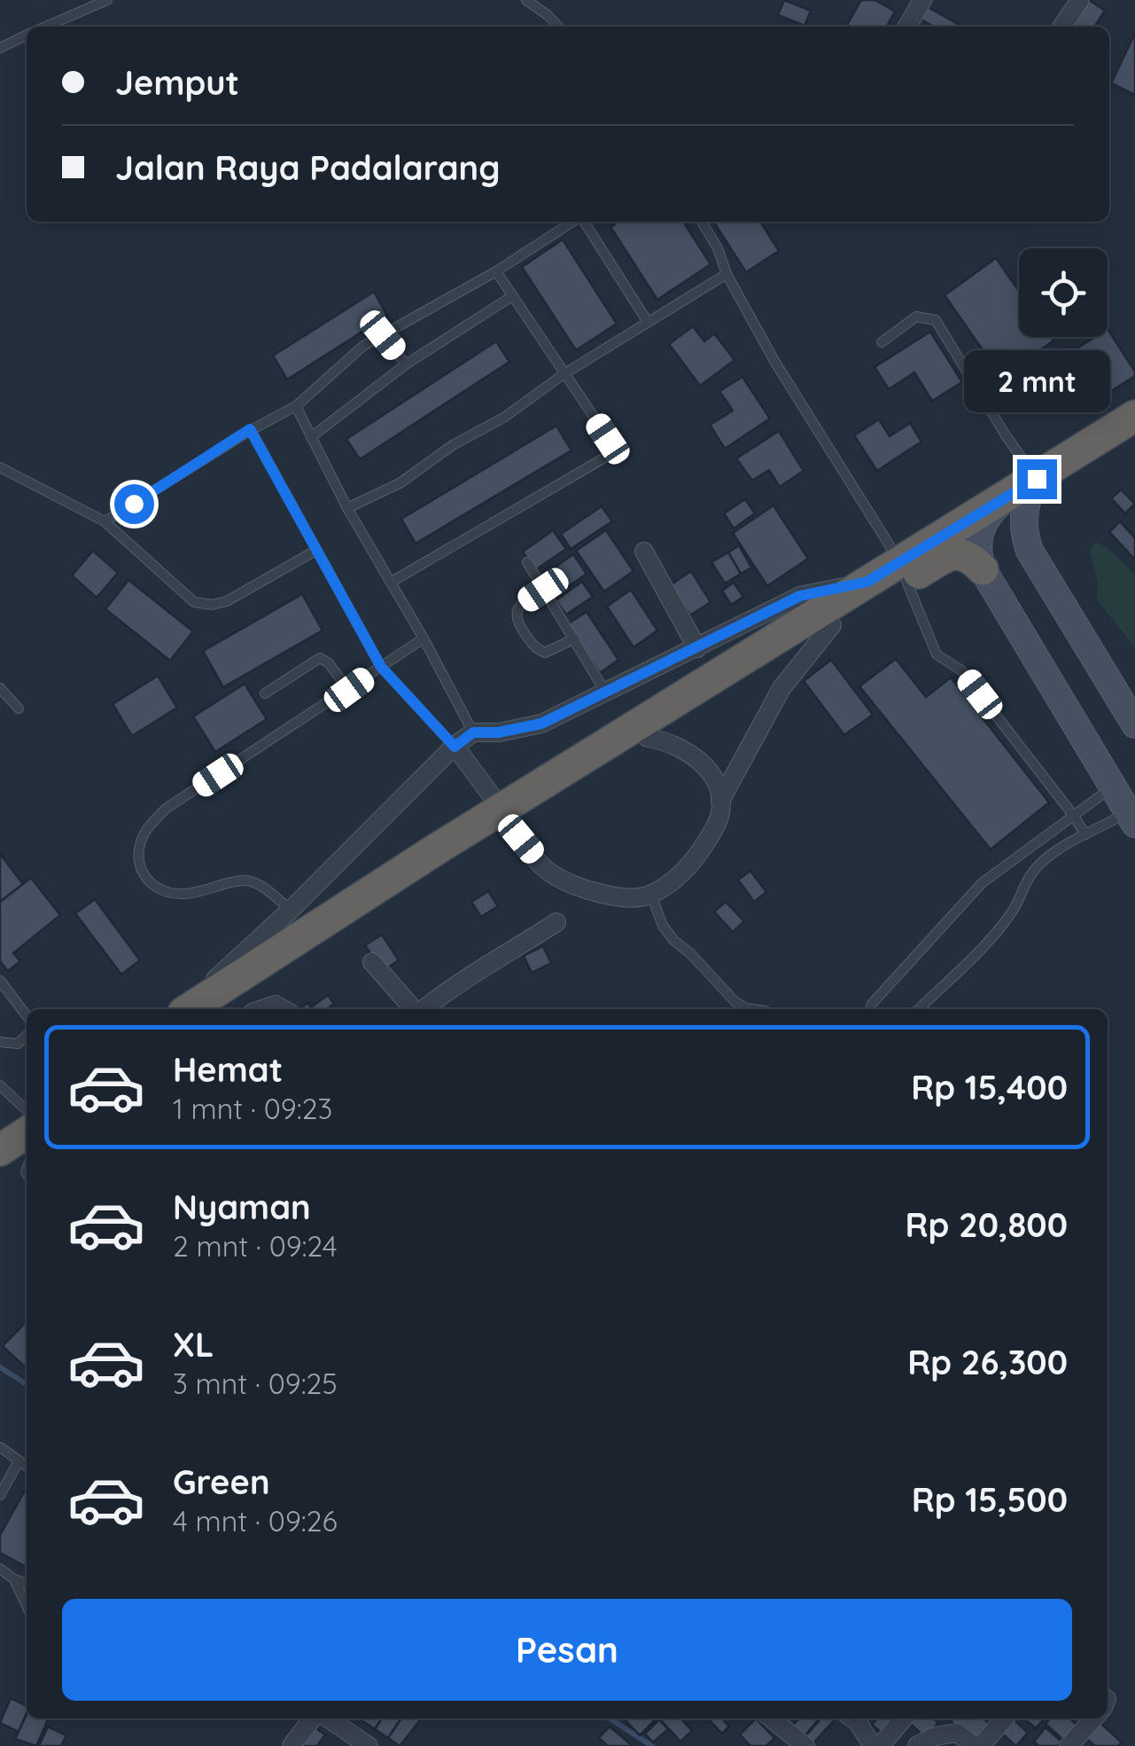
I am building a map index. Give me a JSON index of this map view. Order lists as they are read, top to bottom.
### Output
{
  "page": {
    "banner": ["Jemput", "Jalan Raya Padalarang"],
    "bubble": "2 mnt",
    "list": [
      {
        "name": "Hemat",
        "note": "1 mnt · 09:23",
        "value": "Rp 15,400"
      },
      {
        "name": "Nyaman",
        "note": "2 mnt · 09:24",
        "value": "Rp 20,800"
      },
      {
        "name": "XL",
        "note": "3 mnt · 09:25",
        "value": "Rp 26,300"
      },
      {
        "name": "Green",
        "note": "4 mnt · 09:26",
        "value": "Rp 15,500"
      }
    ],
    "buttons": "Pesan"
  }
}
